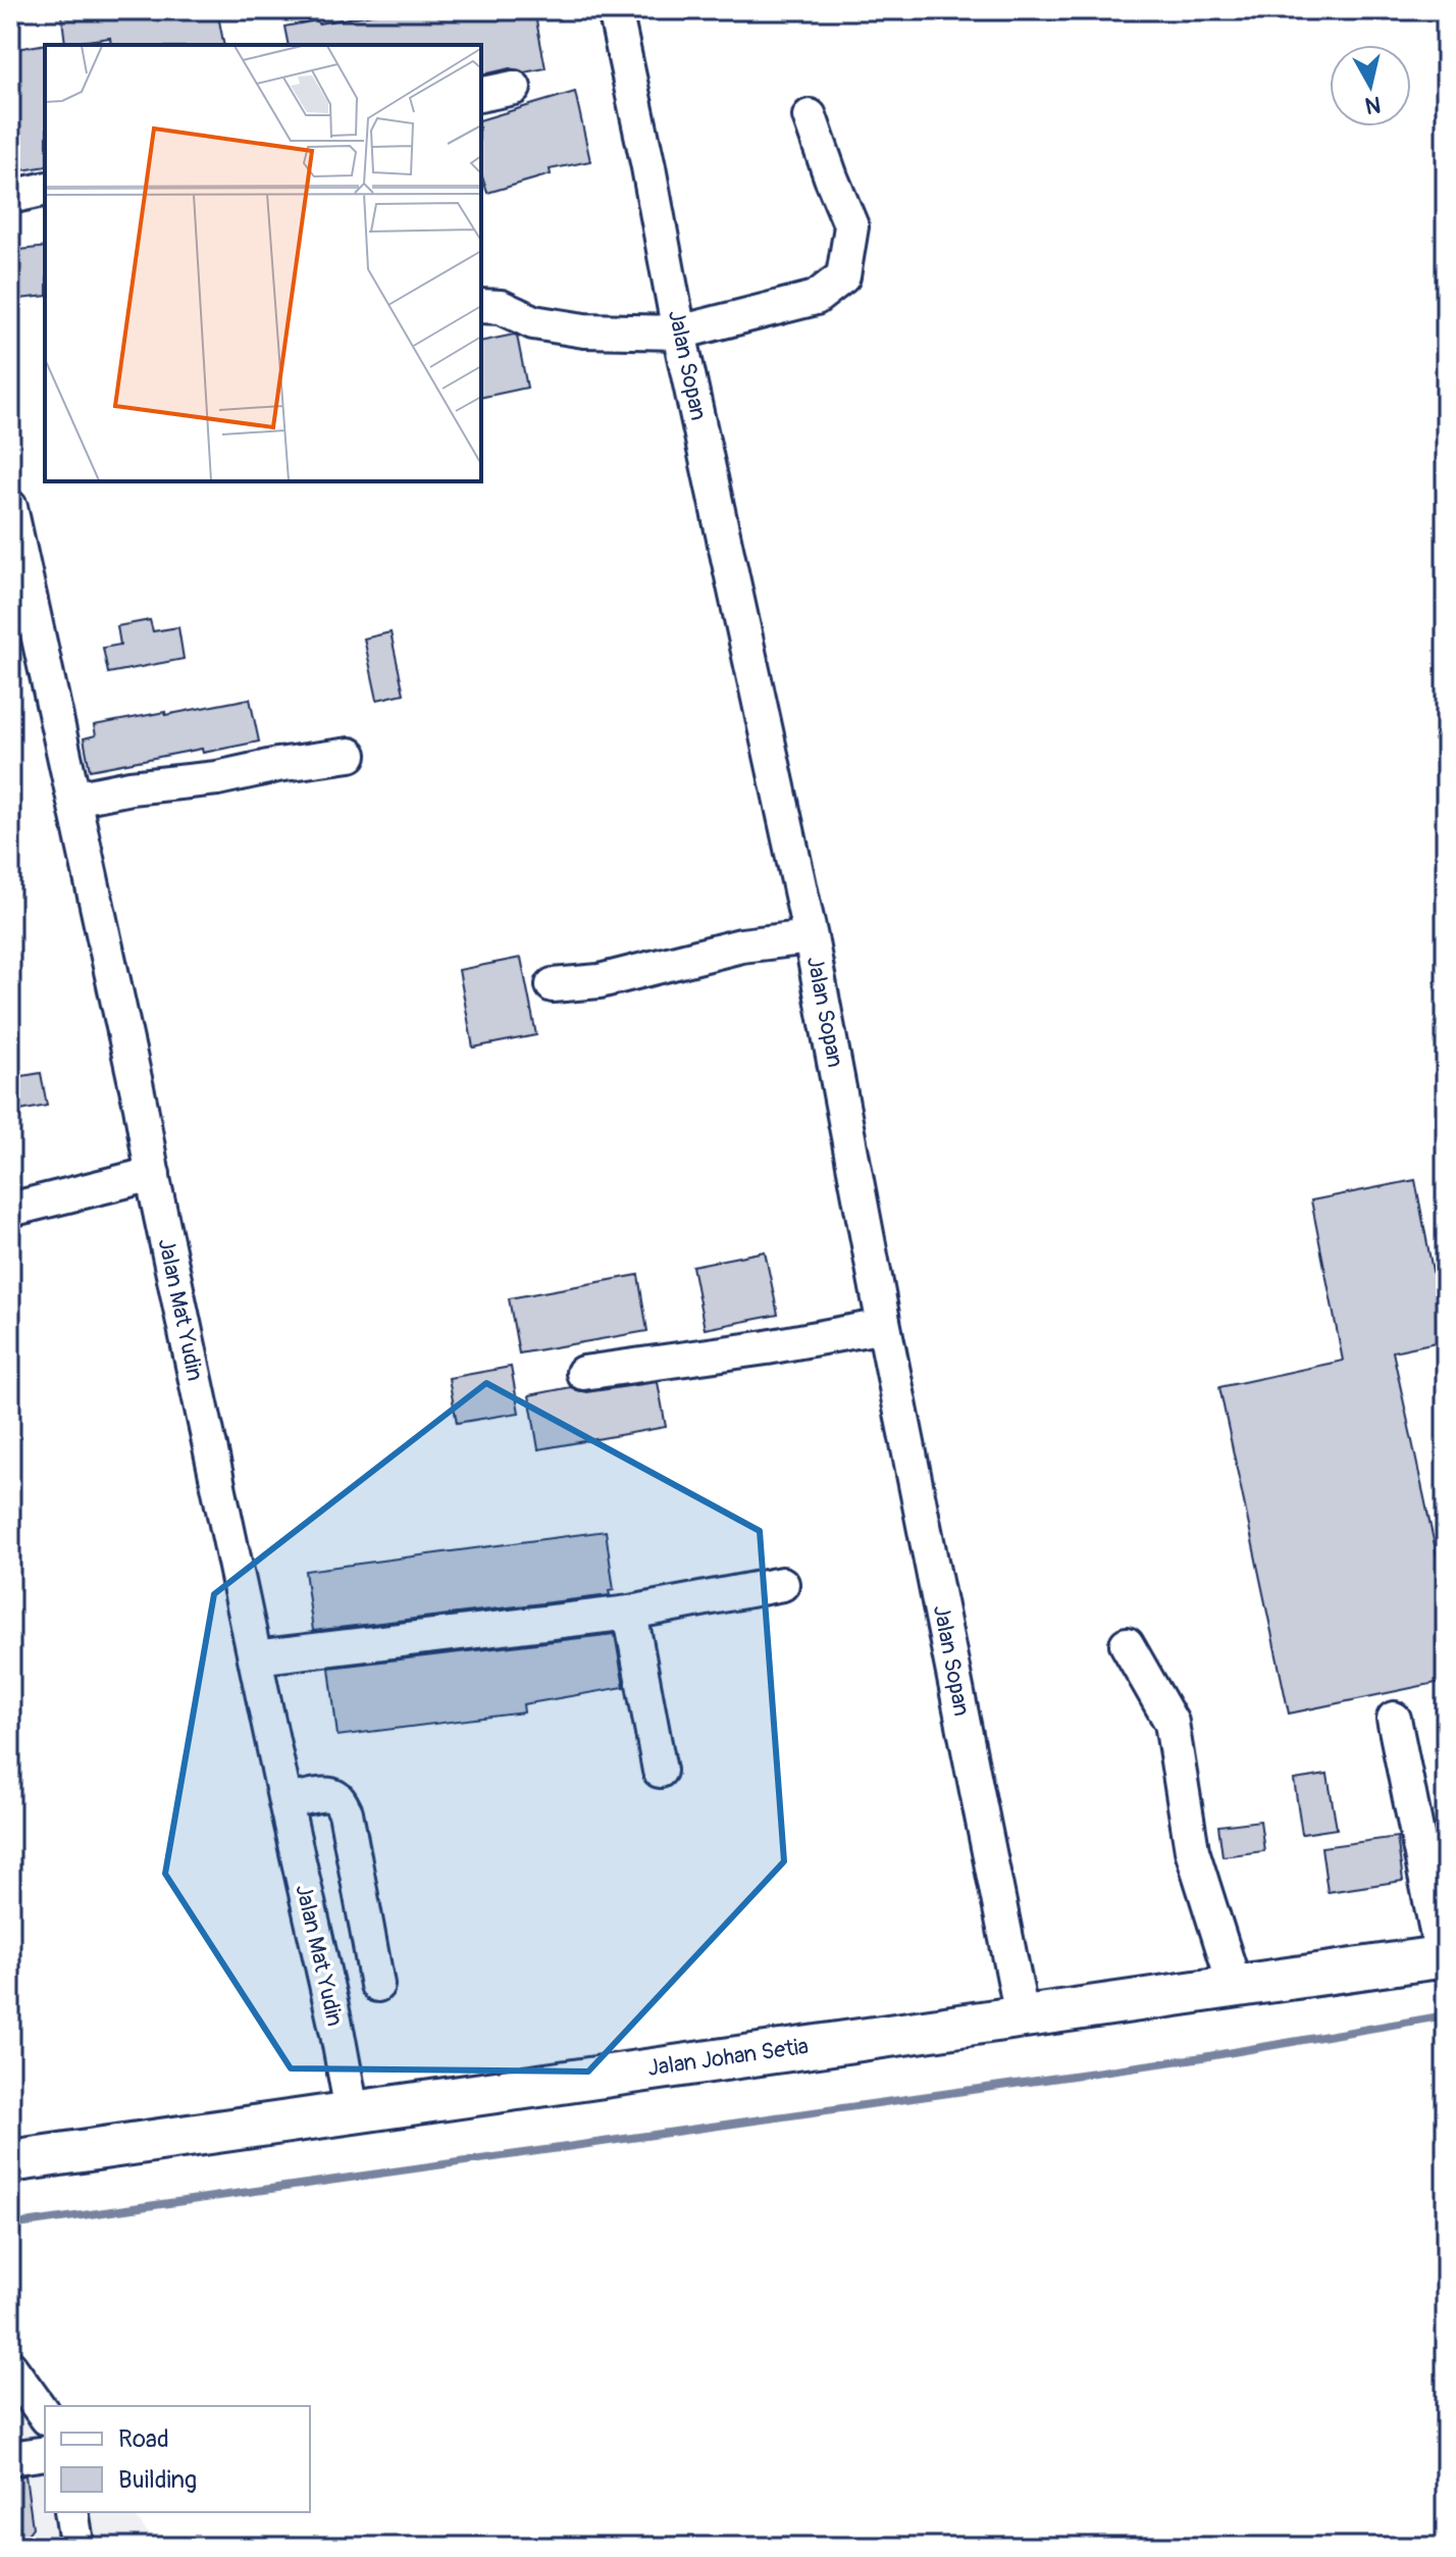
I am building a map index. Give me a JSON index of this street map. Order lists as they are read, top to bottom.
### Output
{
  "streets": {
    "main road": ["Jalan Johan Setia"],
    "street": ["Jalan Sopan", "Jalan Mat Yudin"]
  },
  "crossings": [
    ["Jalan Sopan", "Jalan Johan Setia"],
    ["Jalan Mat Yudin", "Jalan Johan Setia"]
  ],
  "legend": ["Road", "Building"],
  "north": "bottom"
}
